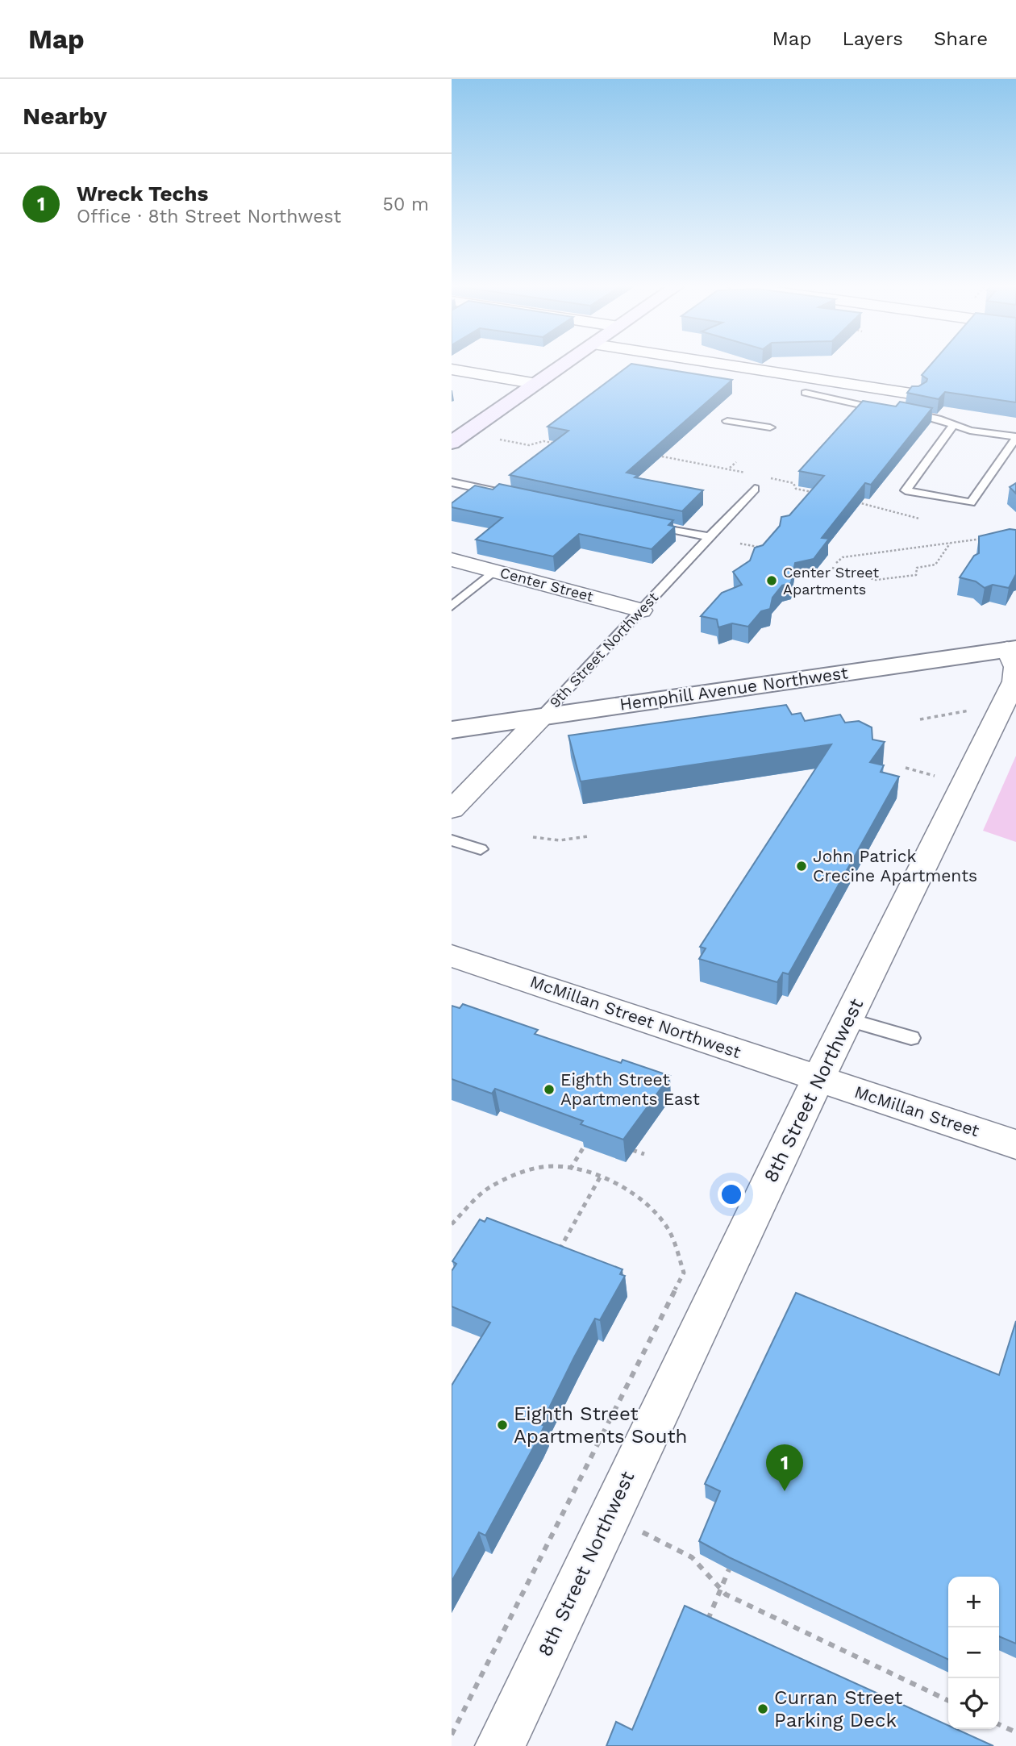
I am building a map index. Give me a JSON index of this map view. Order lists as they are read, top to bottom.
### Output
{
  "streets": {
    "street": [
      "Center Street",
      "9th Street Northwest",
      "Hemphill Avenue Northwest",
      "McMillan Street Northwest",
      "8th Street Northwest",
      "McMillan Street"
    ]
  },
  "crossings": [
    ["Center Street", "9th Street Northwest"],
    ["9th Street Northwest", "Hemphill Avenue Northwest"],
    ["Hemphill Avenue Northwest", "8th Street Northwest"],
    ["McMillan Street Northwest", "8th Street Northwest"],
    ["McMillan Street Northwest", "McMillan Street"],
    ["8th Street Northwest", "McMillan Street"]
  ],
  "places": [
    "Center Street Apartments",
    "John Patrick Crecine Apartments",
    "Eighth Street Apartments East",
    "Eighth Street Apartments South",
    "Curran Street Parking Deck"
  ],
  "page": {
    "header": "Map",
    "nav": ["Map", "Layers", "Share"],
    "heading": "Nearby",
    "list": [
      {
        "mark": "1",
        "name": "Wreck Techs",
        "note": "Office · 8th Street Northwest",
        "value": "50 m"
      }
    ],
    "pins": "1",
    "map_buttons": ["+", "−"]
  }
}
